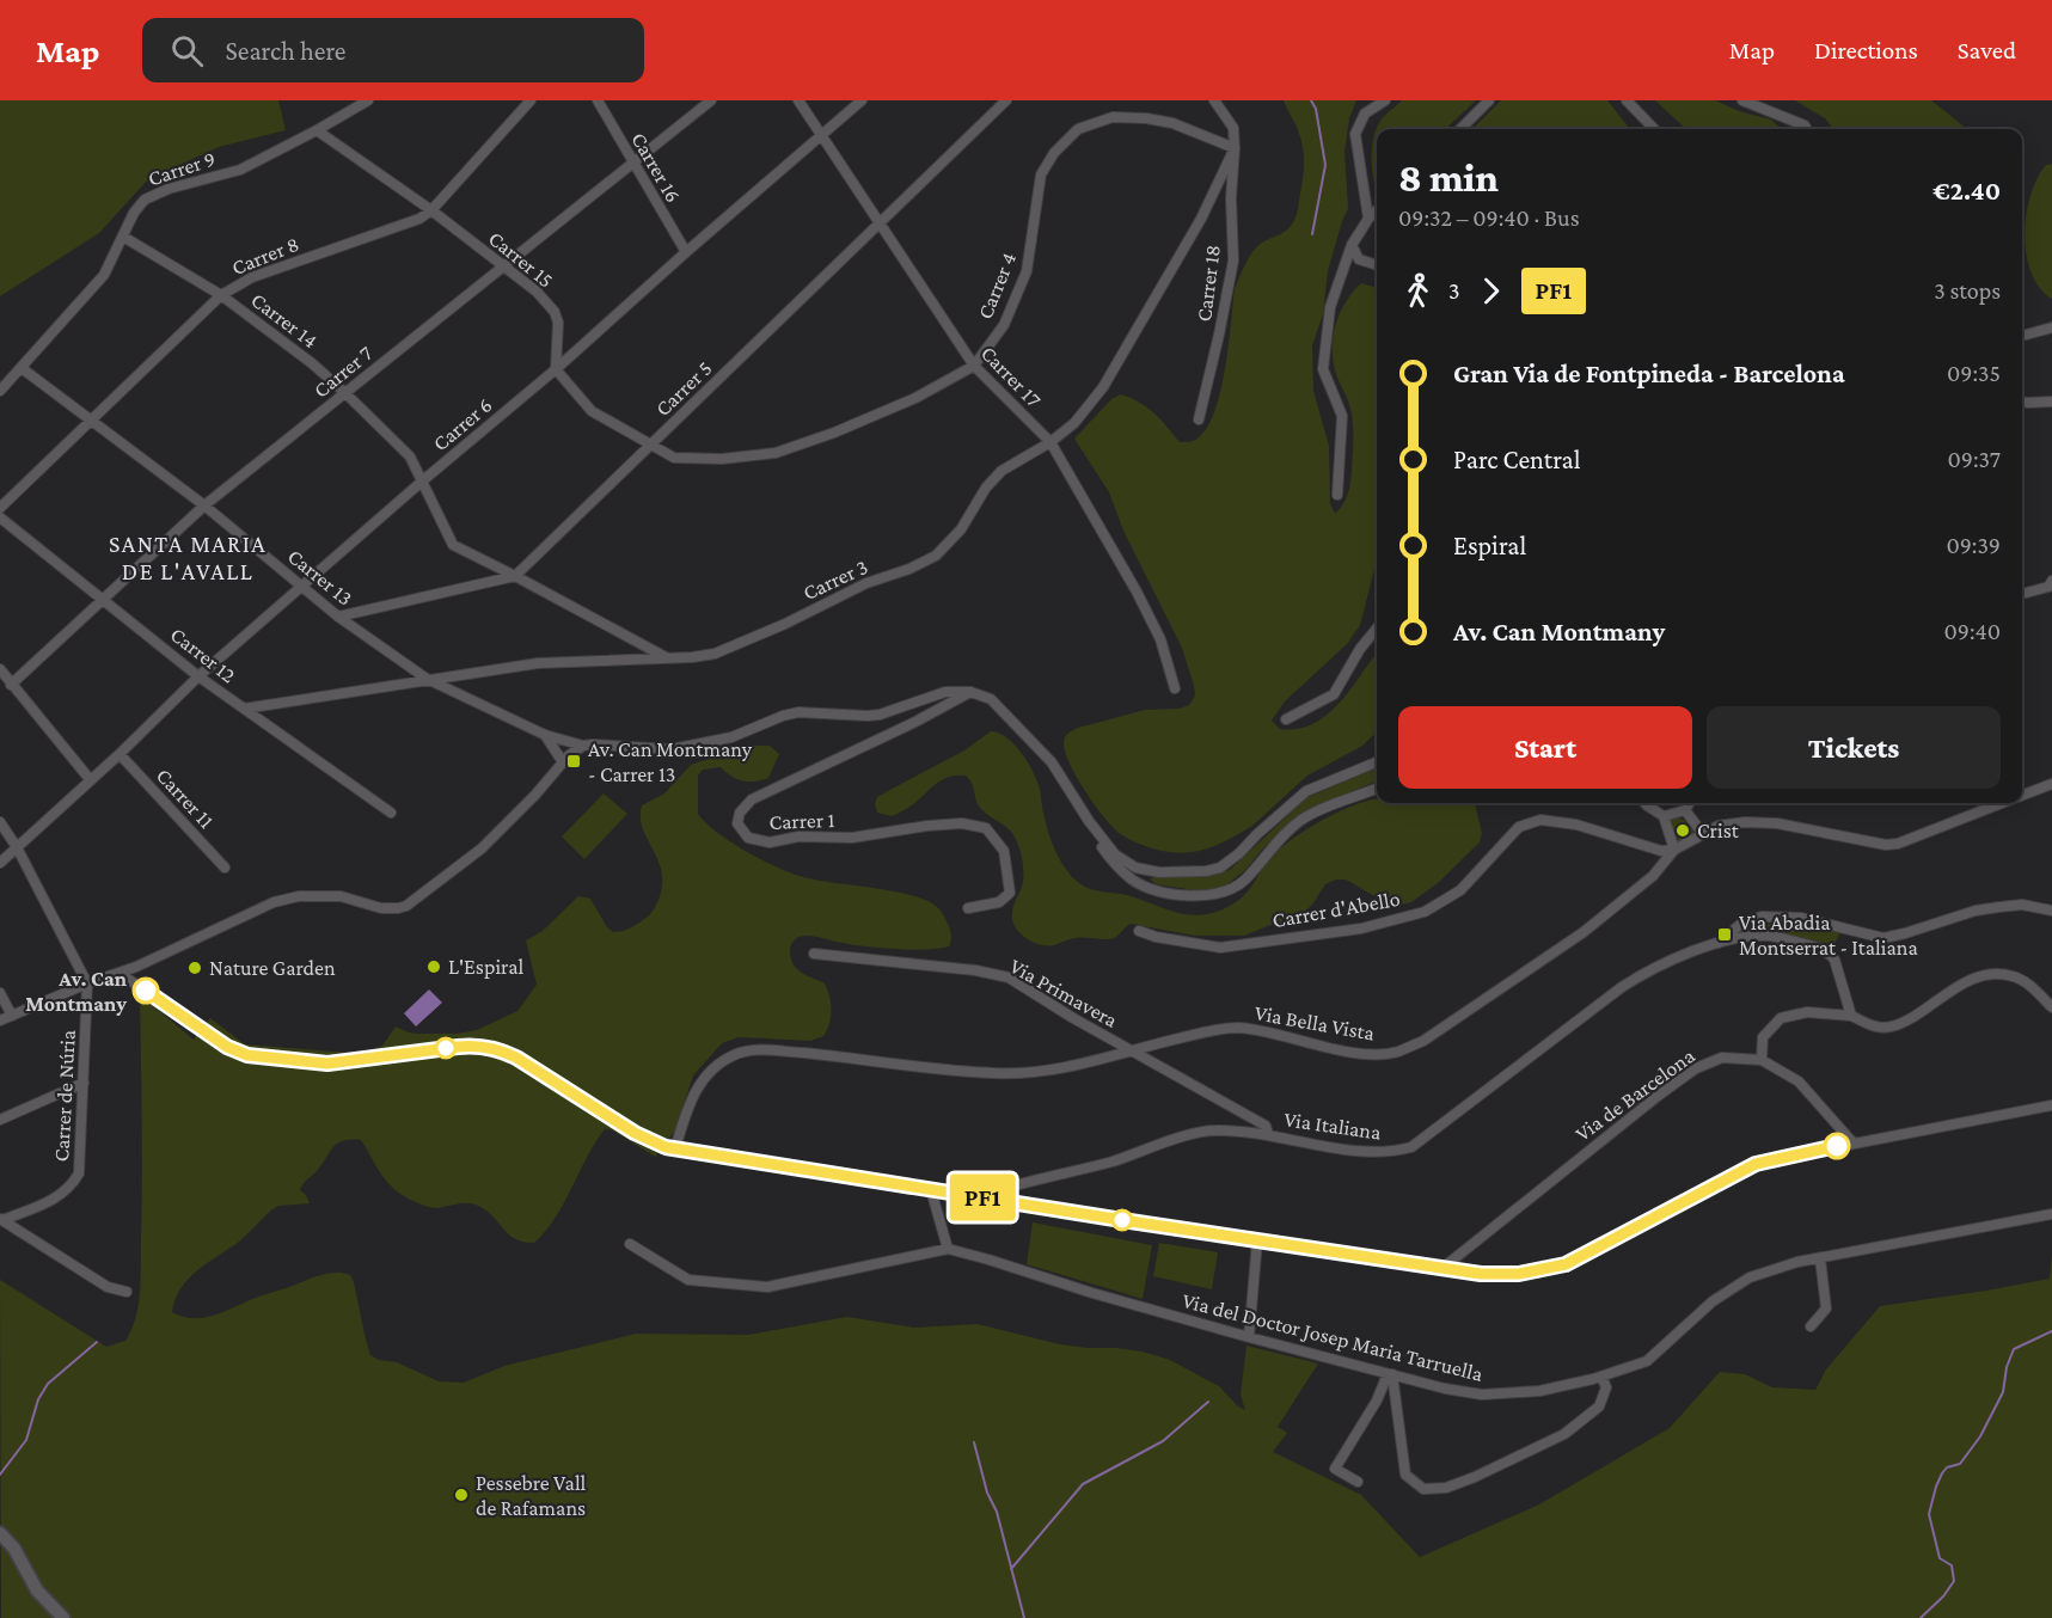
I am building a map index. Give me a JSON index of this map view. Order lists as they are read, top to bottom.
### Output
{
  "streets": {
    "street": [
      "Carrer 16",
      "Carrer 9",
      "Carrer 8",
      "Carrer 15",
      "Carrer 18",
      "Carrer 4",
      "Carrer 14",
      "Carrer 7",
      "Carrer 17",
      "Carrer 5",
      "Carrer 6",
      "Carrer 13",
      "Carrer 3",
      "Carrer 12",
      "Carrer 11",
      "Carrer 1",
      "Carrer d'Abello",
      "Via Primavera",
      "Via Bella Vista",
      "Via de Barcelona",
      "Carrer de Núria",
      "Via Italiana",
      "Via del Doctor Josep Maria Tarruella"
    ]
  },
  "crossings": [
    ["Carrer 16", "Carrer 7"],
    ["Carrer 16", "Carrer 6"],
    ["Carrer 9", "Carrer 15"],
    ["Carrer 9", "Carrer 14"],
    ["Carrer 9", "Carrer 13"],
    ["Carrer 8", "Carrer 15"],
    ["Carrer 8", "Carrer 14"],
    ["Carrer 8", "Carrer 13"],
    ["Carrer 15", "Carrer 7"],
    ["Carrer 15", "Carrer 6"],
    ["Carrer 18", "Carrer 4"],
    ["Carrer 18", "Carrer 3"],
    ["Carrer 4", "Carrer 17"],
    ["Carrer 4", "Carrer 5"],
    ["Carrer 4", "Carrer 3"],
    ["Carrer 14", "Carrer 7"],
    ["Carrer 14", "Carrer 5"],
    ["Carrer 14", "Carrer 6"],
    ["Carrer 14", "Carrer 3"],
    ["Carrer 7", "Carrer 13"],
    ["Carrer 7", "Carrer 12"],
    ["Carrer 17", "Carrer 5"],
    ["Carrer 17", "Carrer 6"],
    ["Carrer 17", "Carrer 3"],
    ["Carrer 6", "Carrer 13"],
    ["Carrer 6", "Carrer 12"],
    ["Carrer 6", "Carrer 11"],
    ["Carrer 13", "Carrer 3"],
    ["Carrer 13", "Carrer 1"],
    ["Carrer 3", "Carrer 12"],
    ["Carrer d'Abello", "Via Bella Vista"],
    ["Via Primavera", "Via Bella Vista"],
    ["Via Primavera", "Via Italiana"]
  ],
  "districts": ["SANTA MARIA DE L'AVALL"],
  "places": {
    "transit": ["Av. Can Montmany - Carrer 13", "Via Abadia Montserrat - Italiana"],
    "other": [
      "Crist",
      "L'Espiral",
      "Nature Garden",
      "Av. Can Montmany",
      "Pessebre Vall de Rafamans"
    ]
  },
  "lines": ["bus line PF1"],
  "page": {
    "header": "Map",
    "search": "Search here",
    "nav": ["Map", "Directions", "Saved"],
    "on_map": "PF1",
    "heading": ["8 min", "09:32 – 09:40 · Bus", "€2.40"],
    "legs": ["3", "PF1", "3 stops"],
    "list": [
      {
        "name": "Gran Via de Fontpineda - Barcelona",
        "value": "09:35"
      },
      {
        "name": "Parc Central",
        "value": "09:37"
      },
      {
        "name": "Espiral",
        "value": "09:39"
      },
      {
        "name": "Av. Can Montmany",
        "value": "09:40"
      }
    ],
    "buttons": ["Start", "Tickets"]
  }
}
